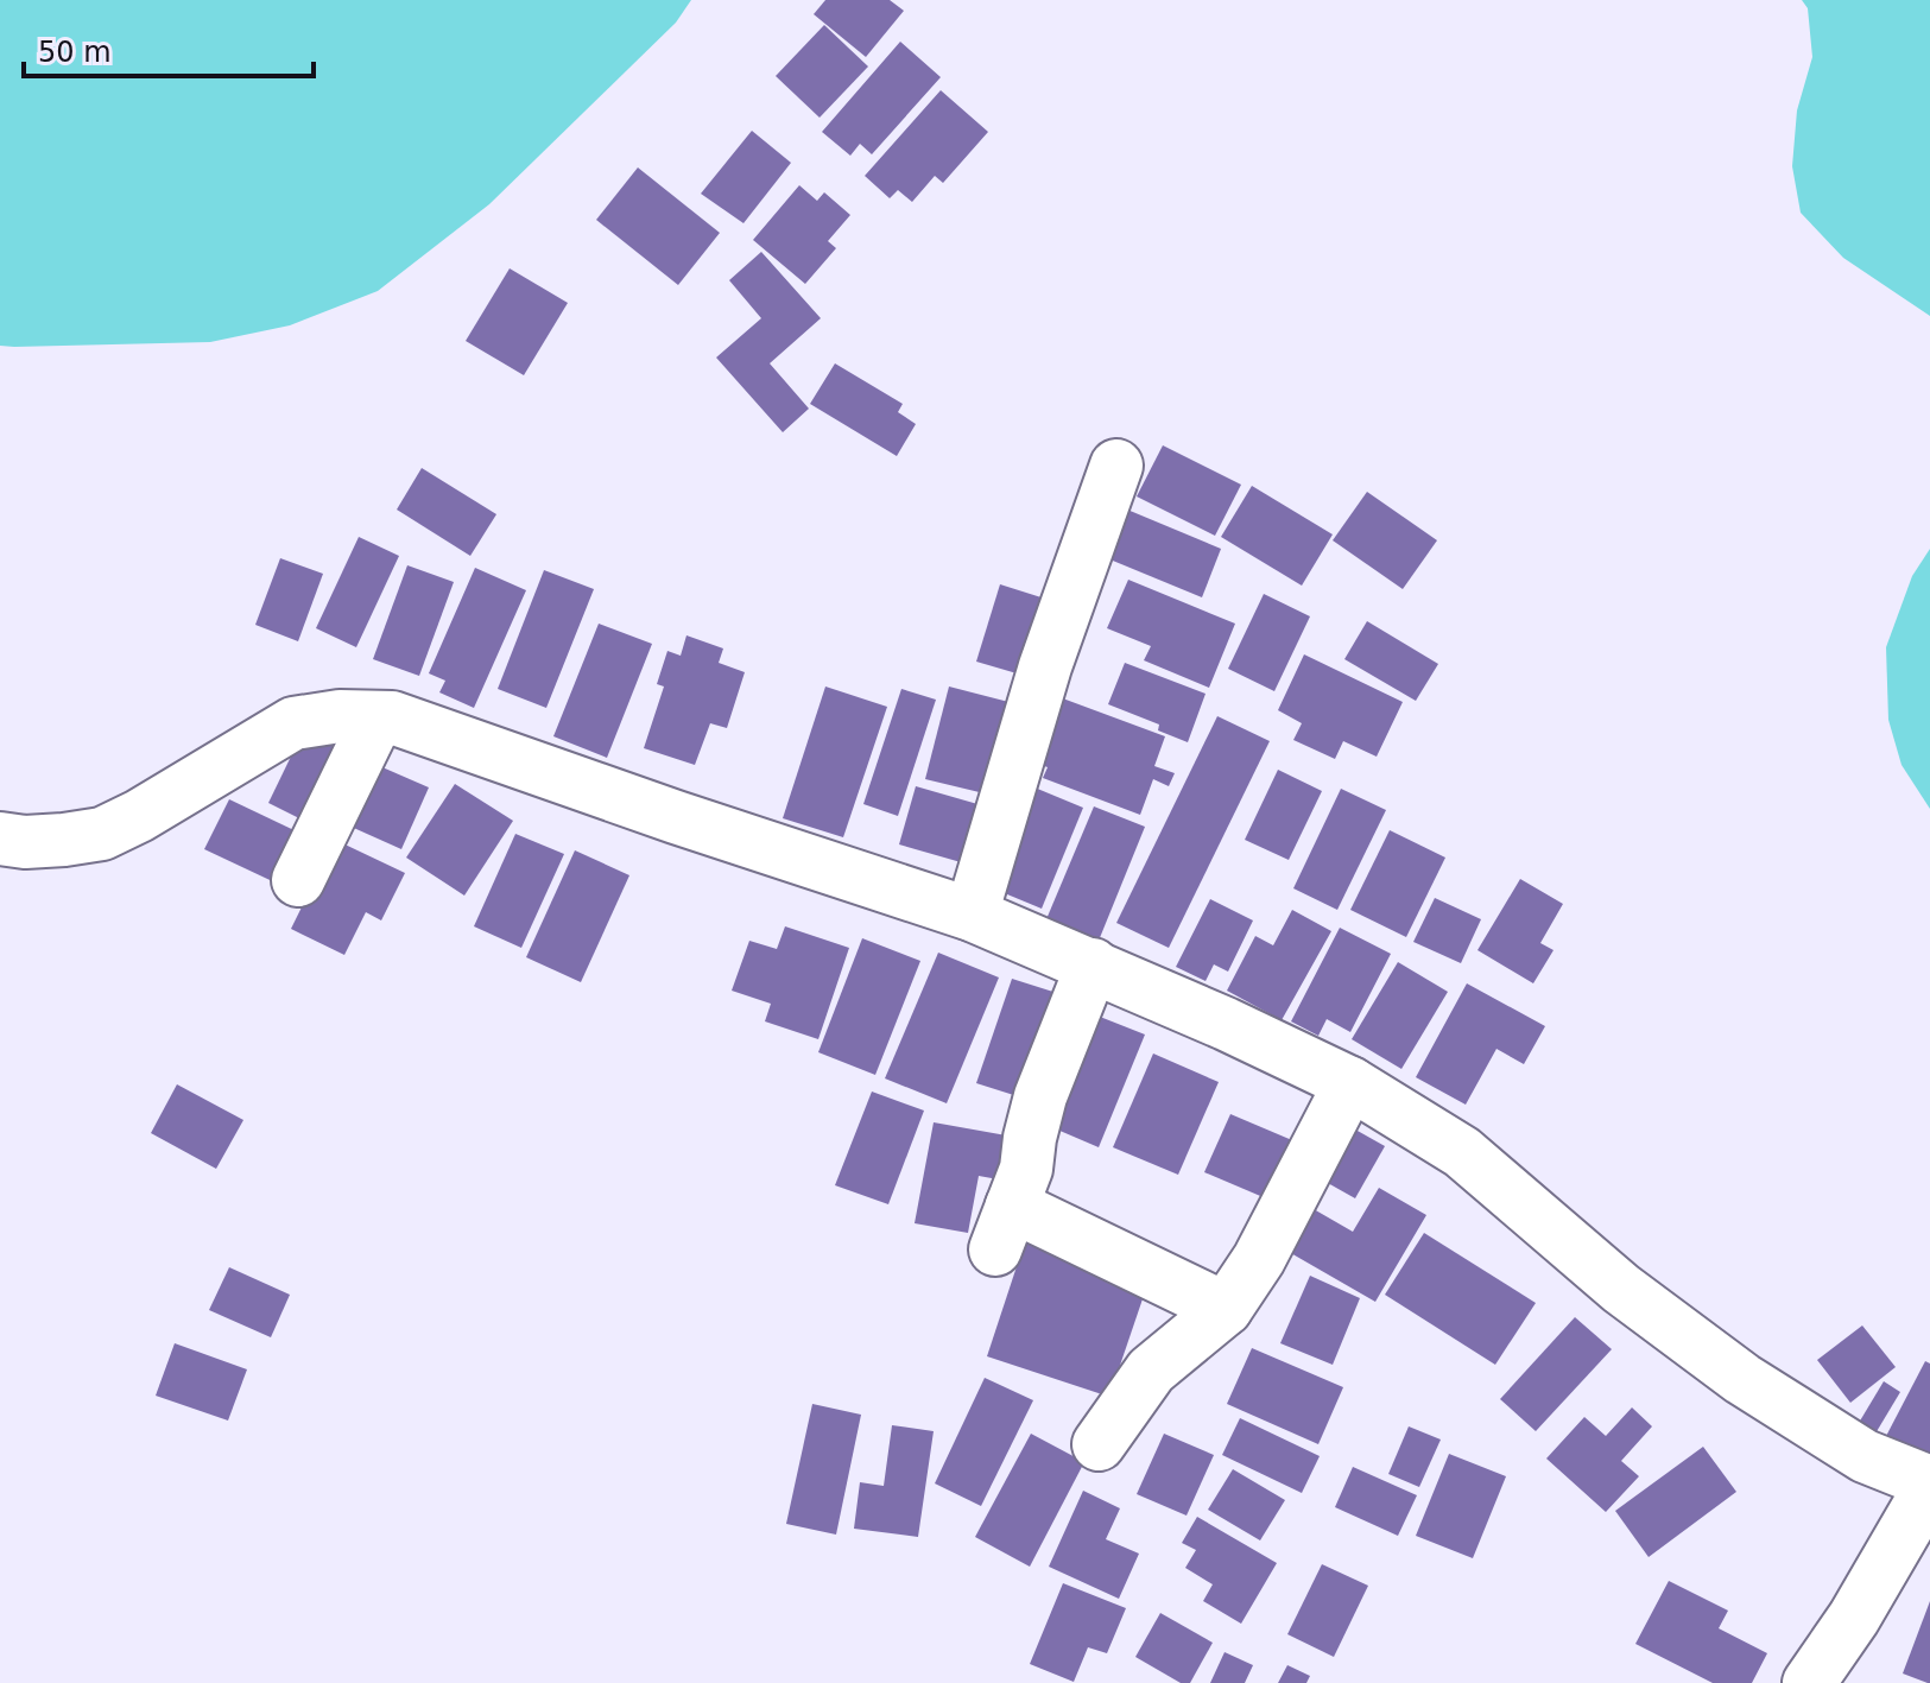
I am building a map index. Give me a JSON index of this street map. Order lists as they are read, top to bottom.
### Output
{
  "scale_bar": "50 m"
}
